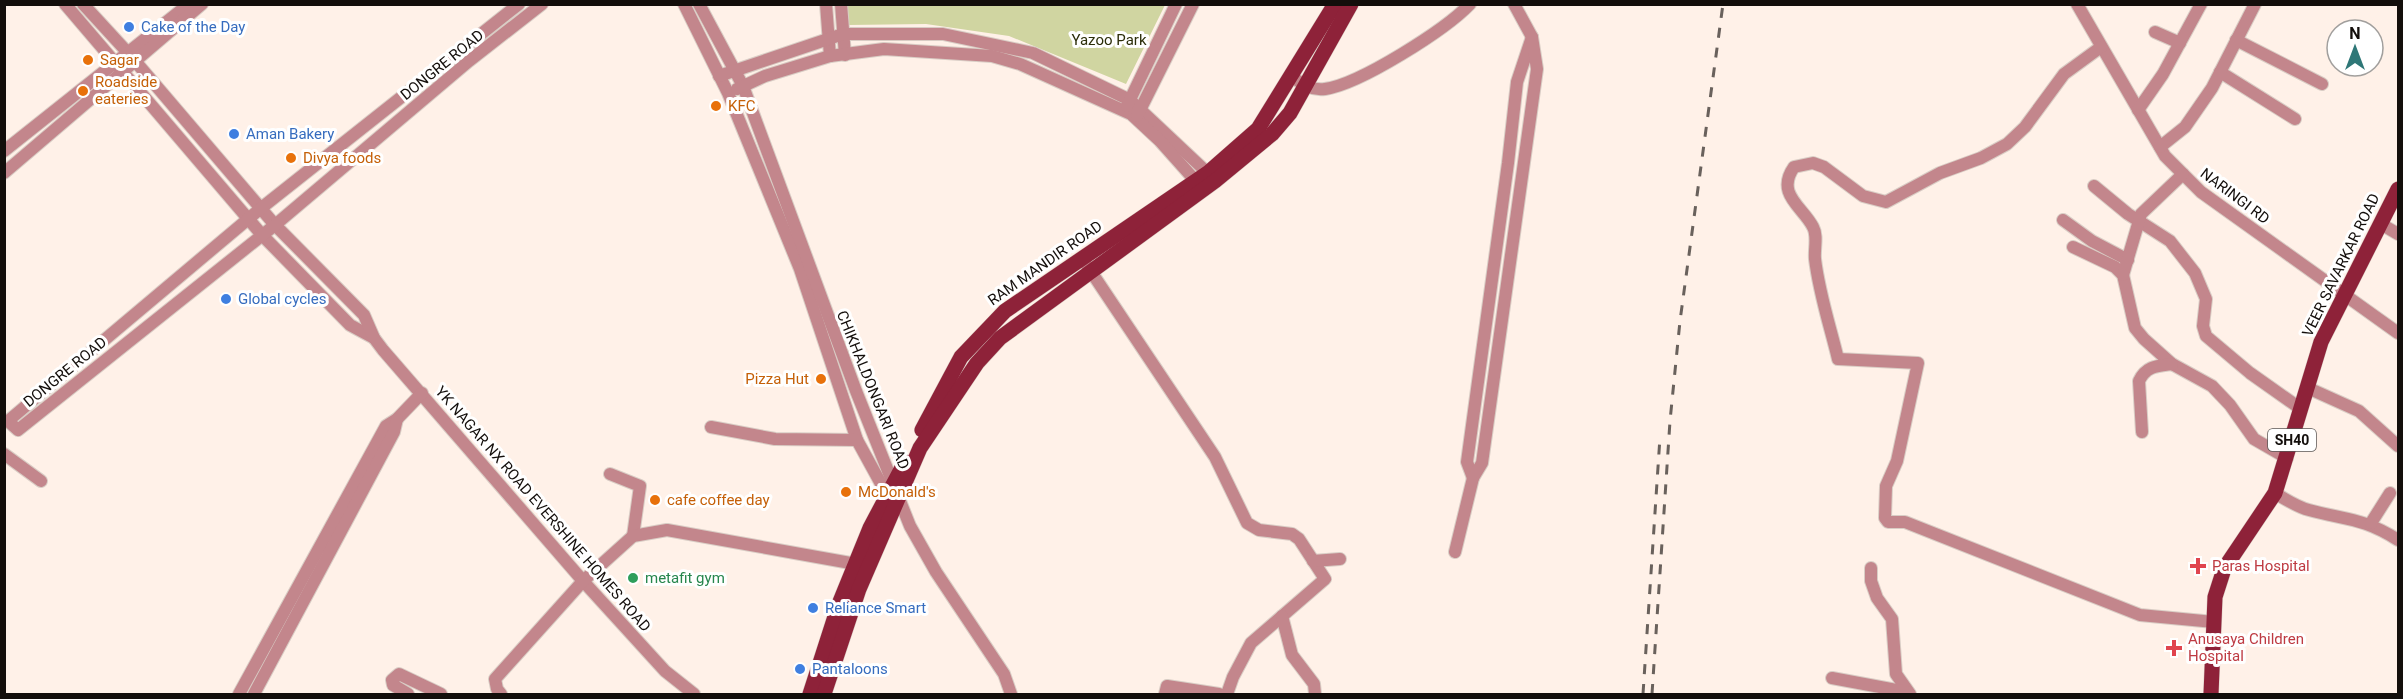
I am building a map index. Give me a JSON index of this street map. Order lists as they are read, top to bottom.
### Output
{
  "streets": {
    "main road": ["VEER SAVARKAR ROAD", "SH40"],
    "street": [
      "DONGRE ROAD",
      "NARINGI RD",
      "CHIKHALDONGARI ROAD",
      "YK NAGAR NX ROAD EVERSHINE HOMES ROAD"
    ]
  },
  "crossings": [
    ["DONGRE ROAD", "YK NAGAR NX ROAD EVERSHINE HOMES ROAD"],
    ["NARINGI RD", "VEER SAVARKAR ROAD"]
  ],
  "parks": ["Yazoo Park"],
  "places": {
    "other": [
      "Cake of the Day",
      "Sagar",
      "Roadside eateries",
      "KFC",
      "Aman Bakery",
      "Divya foods",
      "Global cycles",
      "Pizza Hut",
      "McDonald's",
      "cafe coffee day",
      "metafit gym",
      "Reliance Smart",
      "Pantaloons"
    ],
    "health": ["Paras Hospital", "Anusaya Children Hospital"]
  },
  "north": "top"
}
